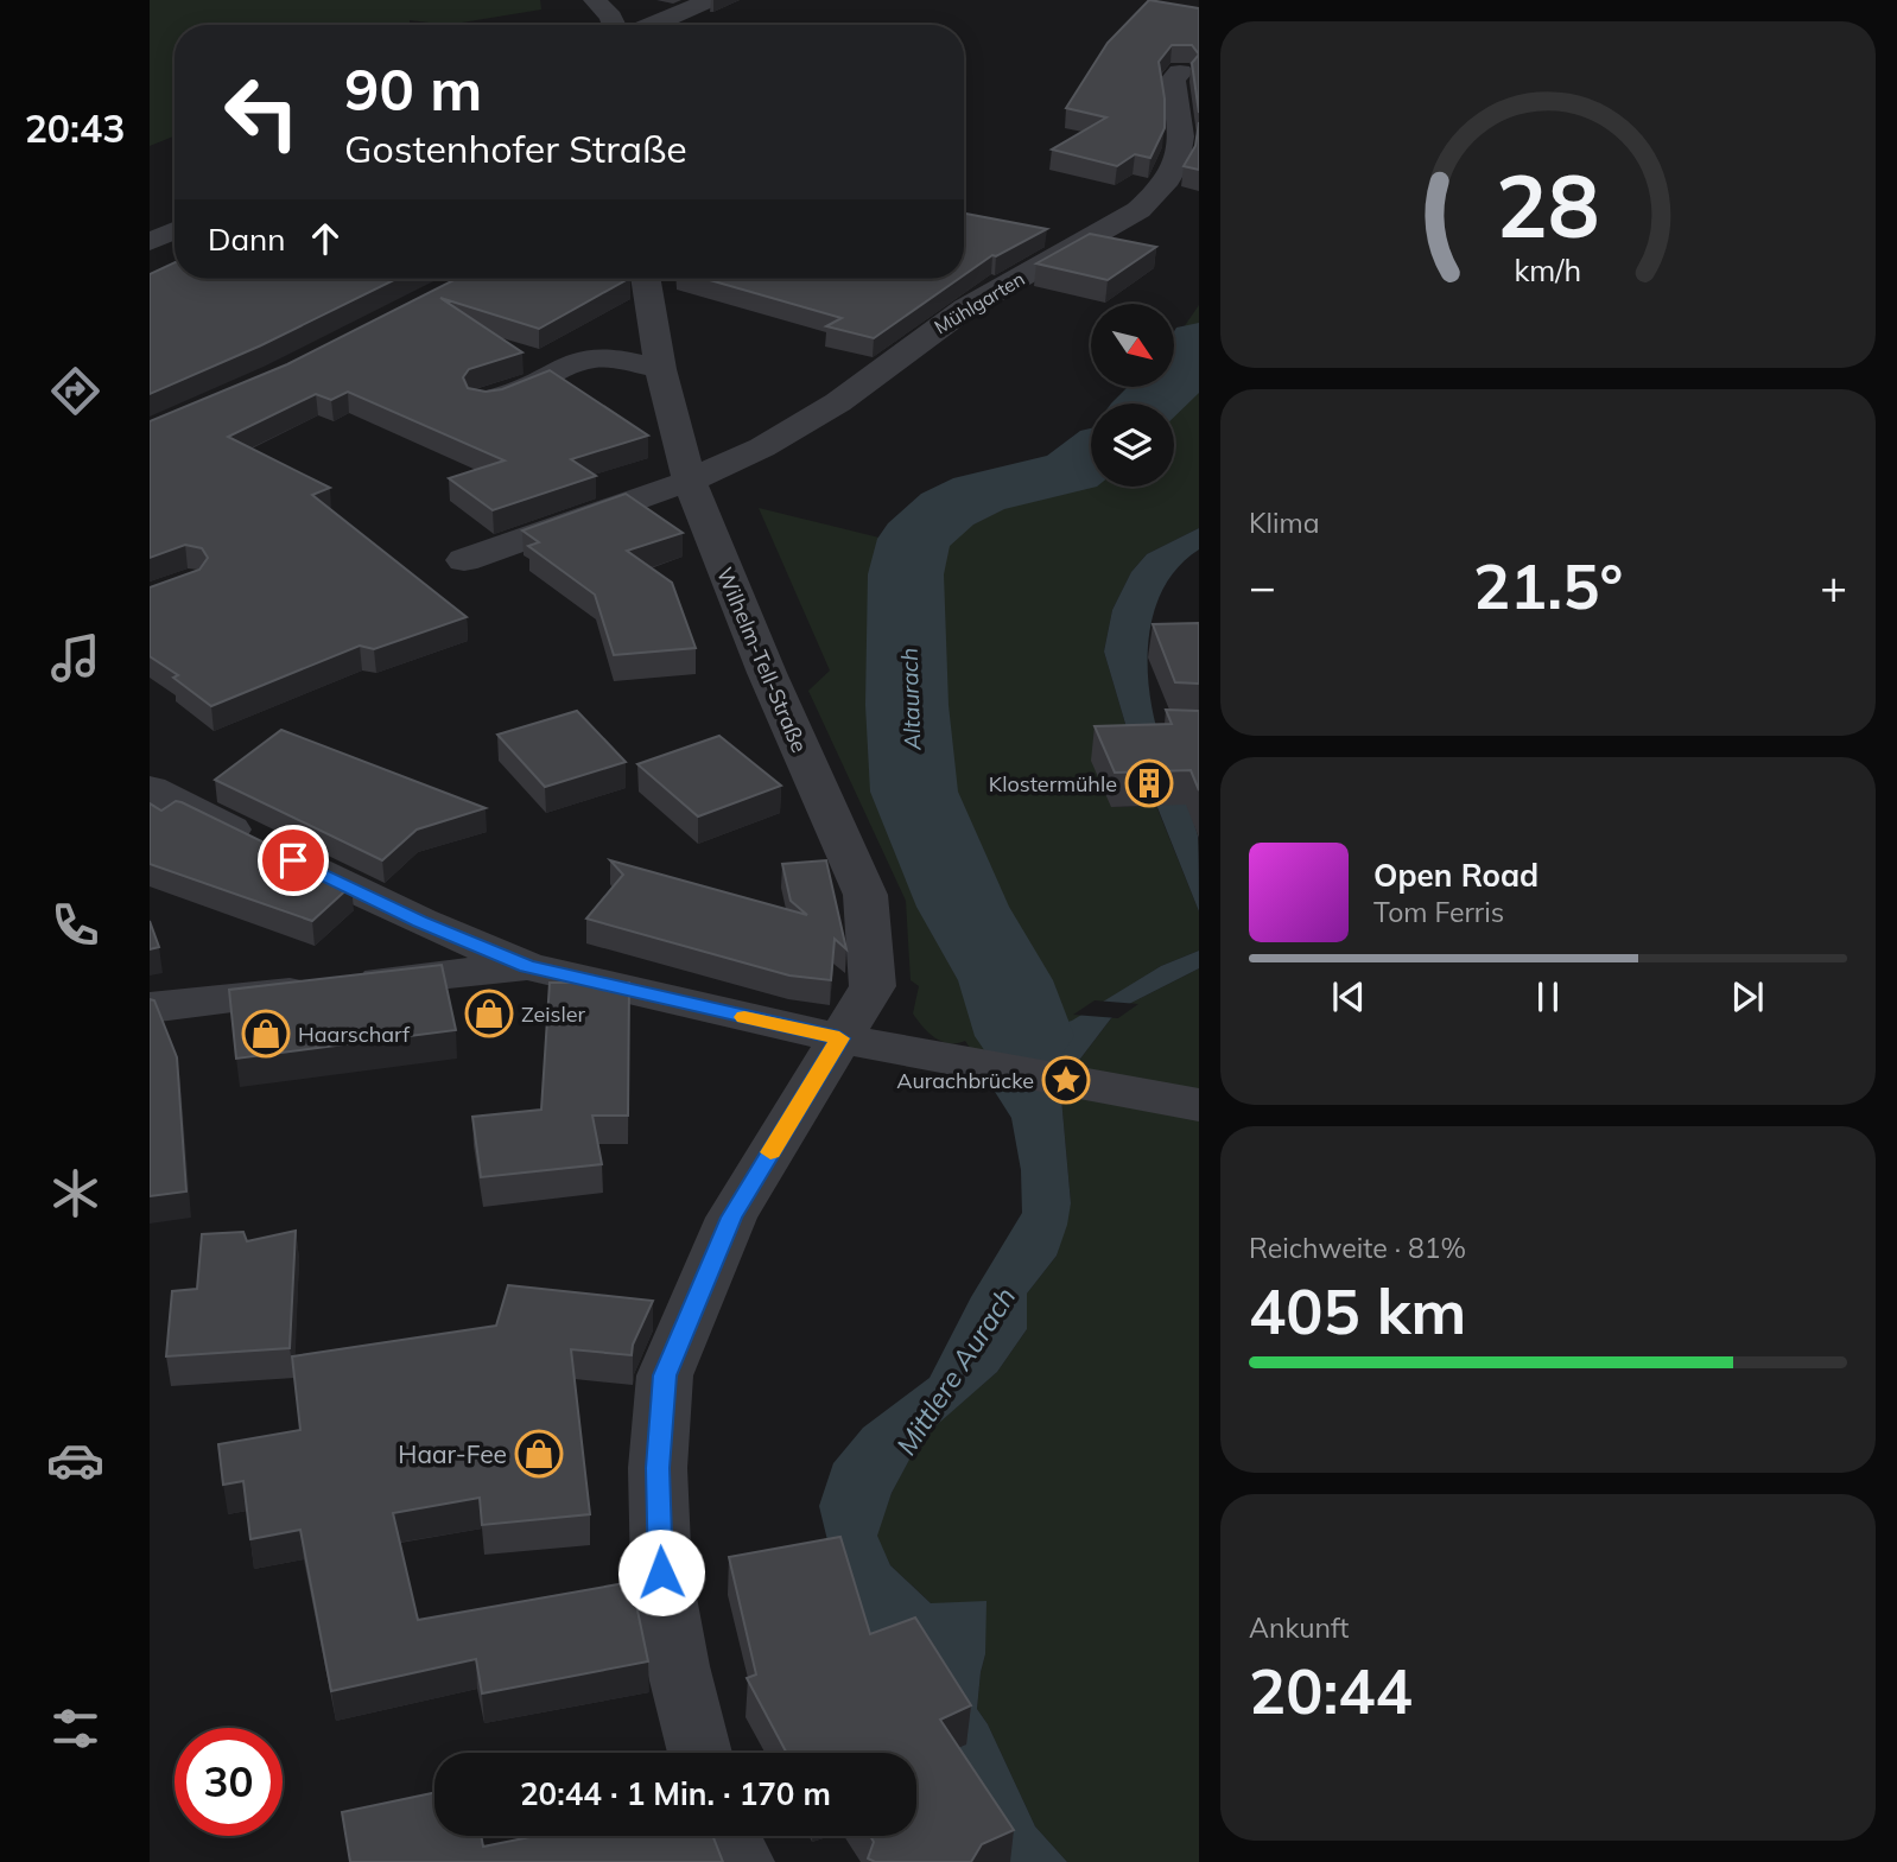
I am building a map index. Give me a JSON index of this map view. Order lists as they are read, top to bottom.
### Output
{
  "streets": {
    "street": ["Mühlgarten", "Wilhelm-Tell-Straße"]
  },
  "crossings": [
    ["Mühlgarten", "Wilhelm-Tell-Straße"]
  ],
  "water": ["Altaurach", "Mittlere Aurach"],
  "places": {
    "building": ["Klostermühle"],
    "shop": ["Zeisler", "Haarscharf", "Haar-Fee"],
    "place": ["Aurachbrücke"]
  },
  "north": "bottom right",
  "page": {
    "tabs": "20:43",
    "turn": ["90 m", "Gostenhofer Straße"],
    "then": "Dann",
    "tile": [
      "Klima",
      ["Reichweite · 81%", "405 km"],
      ["Ankunft", "20:44"]
    ],
    "heat": ["−", "21.5°", "+"],
    "song": ["Open Road", "Tom Ferris"],
    "limit": "30",
    "trip": "20:44 · 1 Min. · 170 m",
    "gauge": ["28", "km/h"]
  }
}
